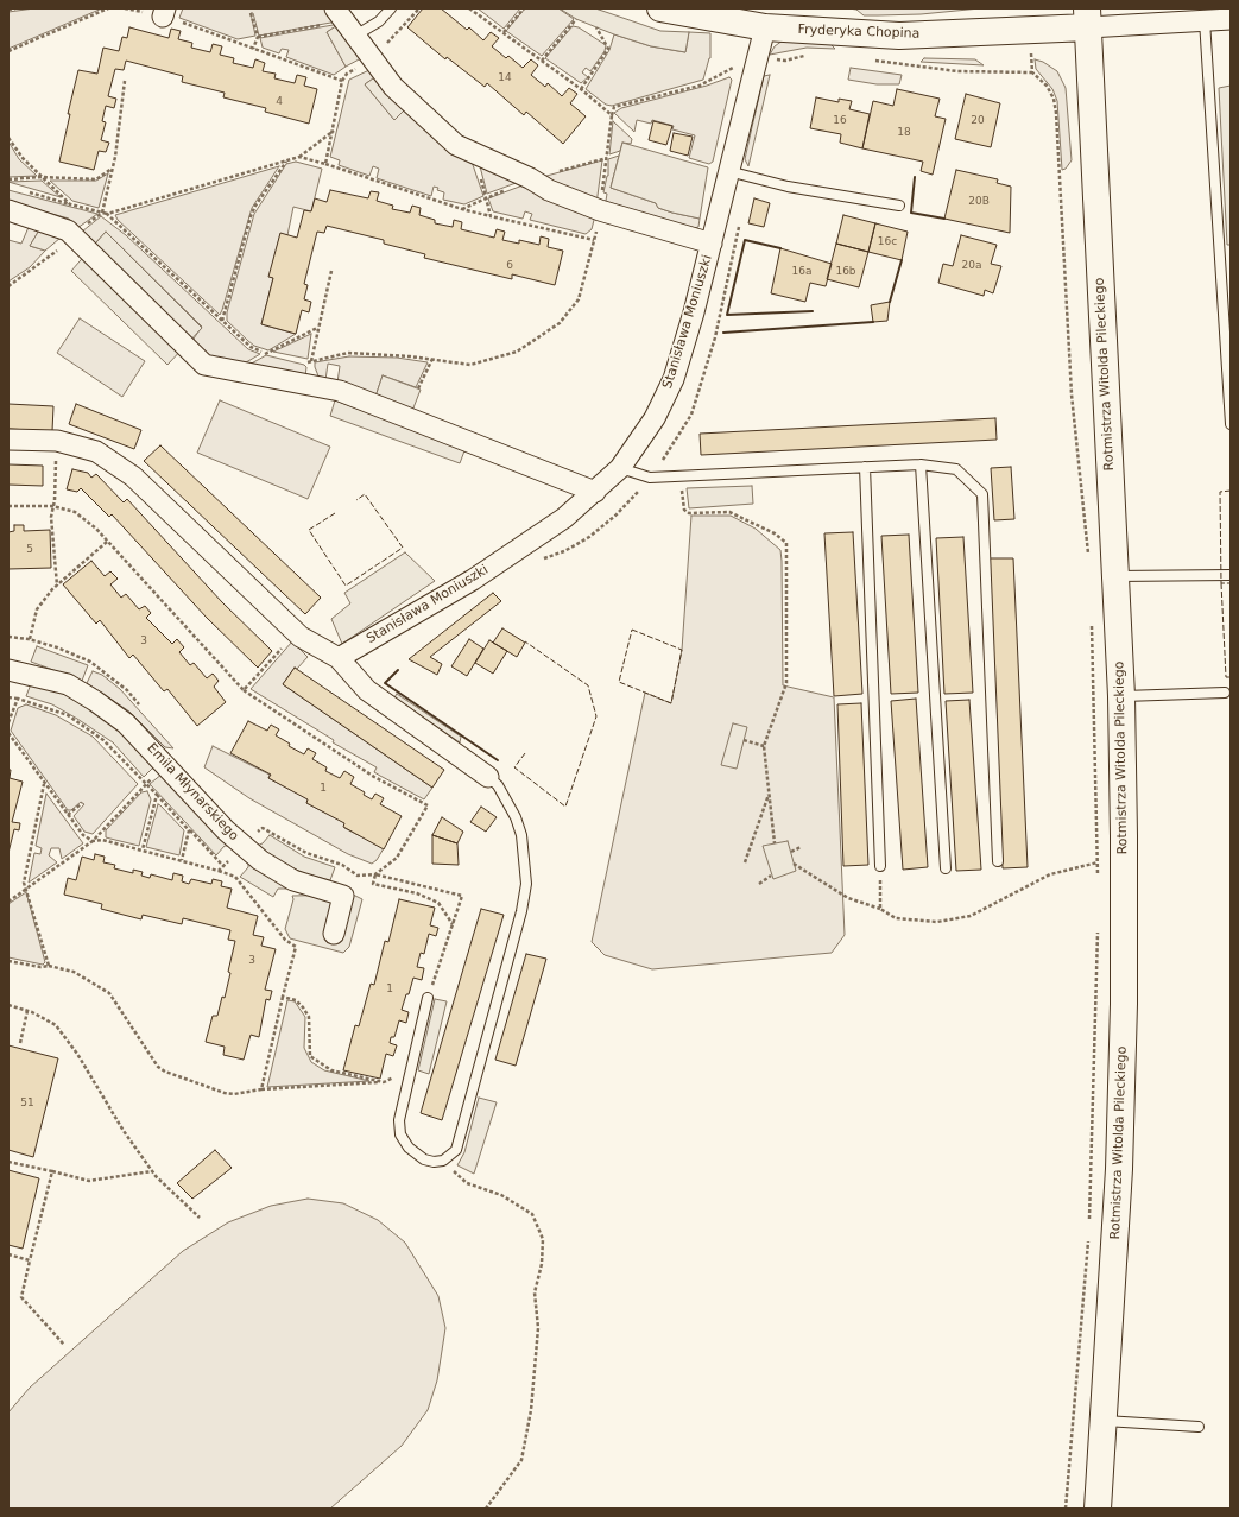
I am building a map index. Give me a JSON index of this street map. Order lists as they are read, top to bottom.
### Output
{
  "streets": {
    "main road": ["Fryderyka Chopina", "Rotmistrza Witolda Pileckiego"],
    "street": ["Stanisława Moniuszki", "Emila Młynarskiego"]
  },
  "crossings": [
    ["Fryderyka Chopina", "Stanisława Moniuszki"],
    ["Fryderyka Chopina", "Rotmistrza Witolda Pileckiego"]
  ],
  "house_numbers": [
    "14",
    "4",
    "16",
    "20",
    "18",
    "20B",
    "16c",
    "6",
    "20a",
    "16a",
    "16b",
    "5",
    "3",
    "1",
    "3",
    "1",
    "51"
  ]
}
